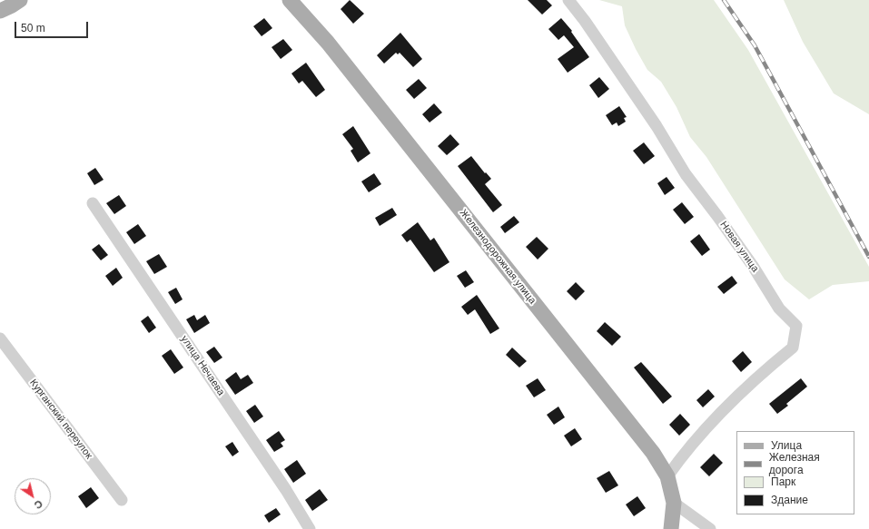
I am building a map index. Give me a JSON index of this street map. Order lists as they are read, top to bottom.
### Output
{
  "streets": {
    "main road": ["Железнодорожная улица"],
    "street": ["Новая улица", "улица Нечаева", "Курганский переулок"]
  },
  "crossings": [
    ["Новая улица", "Железнодорожная улица"]
  ],
  "legend": [
    "Улица",
    "Железная дорога",
    "Парк",
    "Здание"
  ],
  "scale_bar": "50 m",
  "north": "bottom right"
}
